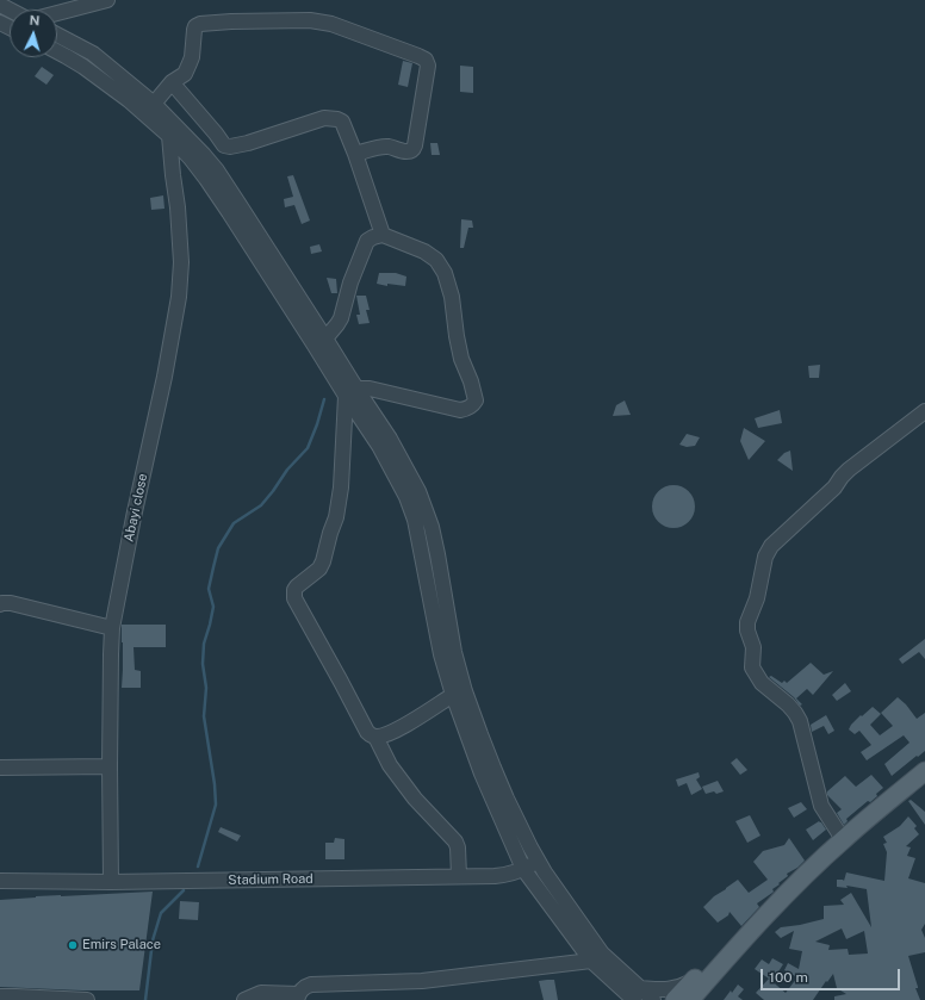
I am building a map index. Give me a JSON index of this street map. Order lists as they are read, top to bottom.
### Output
{
  "streets": {
    "street": ["Abayi close", "Stadium Road"]
  },
  "crossings": [
    ["Abayi close", "Stadium Road"]
  ],
  "places": ["Emirs Palace"],
  "scale_bar": "100 m",
  "north": "top"
}
